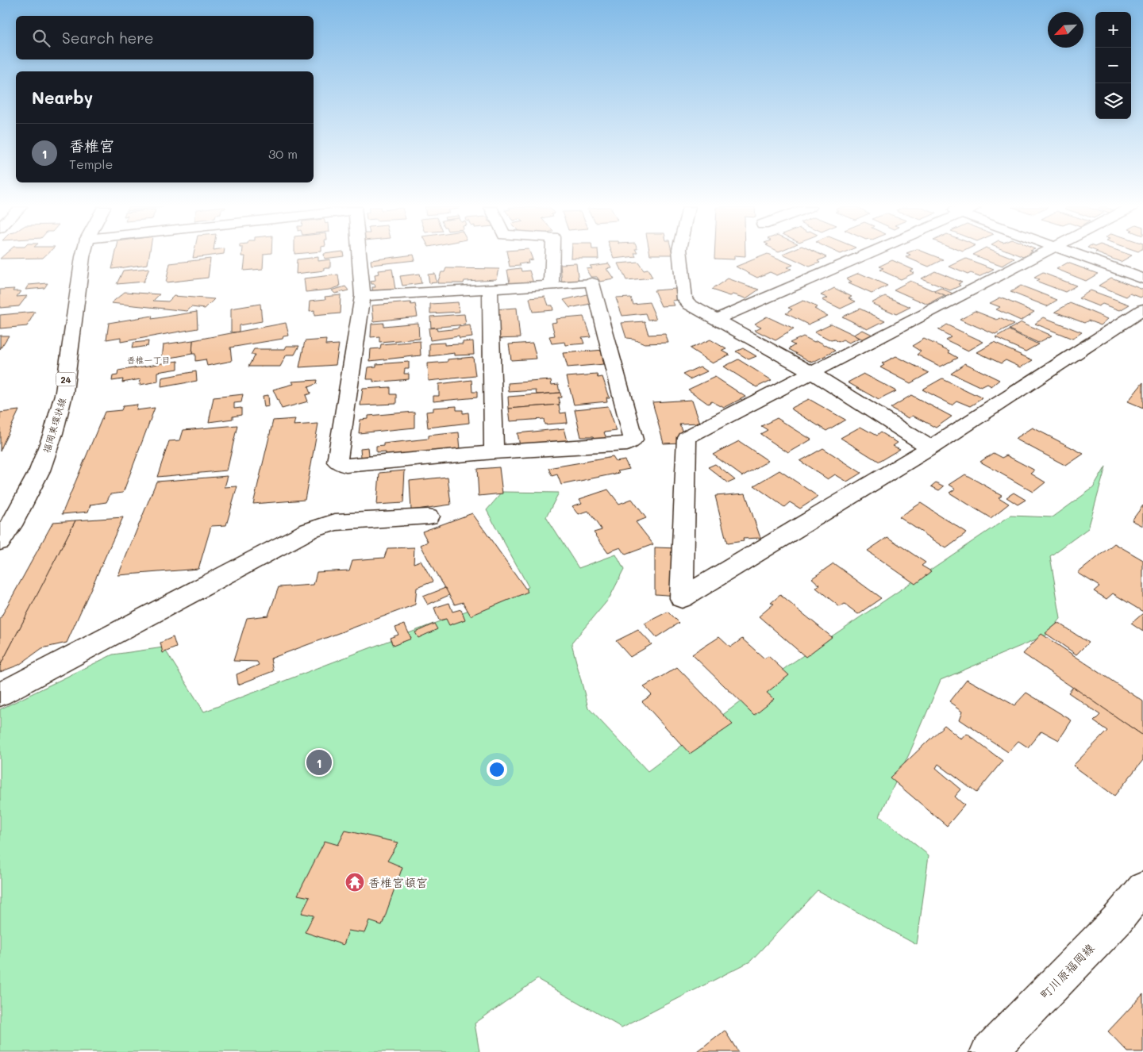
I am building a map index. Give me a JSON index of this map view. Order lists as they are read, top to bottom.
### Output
{
  "streets": {
    "street": ["24", "福岡東環状線", "町川原福岡線"]
  },
  "districts": ["香椎一丁目"],
  "places": {
    "temple": ["香椎宮頓宮"]
  },
  "north": "bottom left",
  "page": {
    "map_buttons": ["+", "−"],
    "search": "Search here",
    "heading": "Nearby",
    "list": [
      {
        "mark": "1",
        "name": "香椎宮",
        "note": "Temple",
        "value": "30 m"
      }
    ],
    "pins": "1"
  }
}
